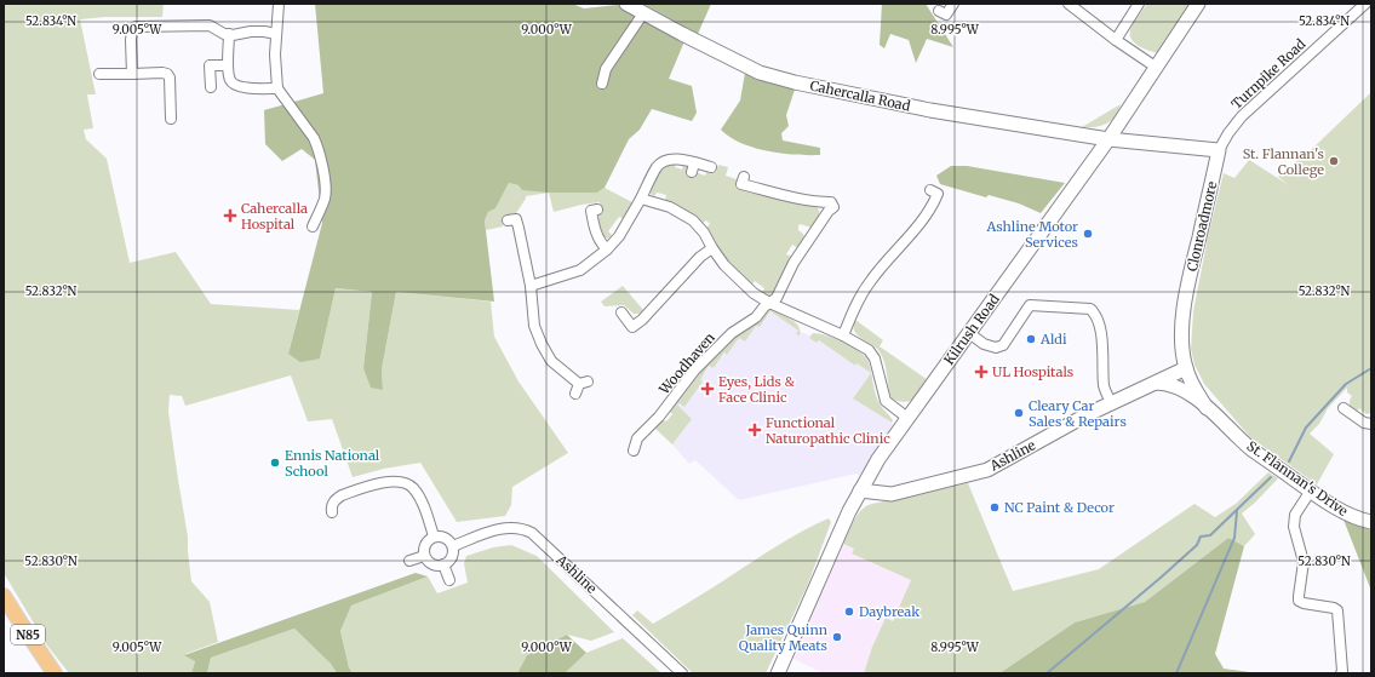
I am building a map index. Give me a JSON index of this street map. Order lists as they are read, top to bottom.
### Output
{
  "streets": {
    "main road": ["N85"],
    "street": [
      "Turnpike Road",
      "Cahercalla Road",
      "Clonroadmore",
      "Kilrush Road",
      "Woodhaven",
      "Ashline",
      "St. Flannan's Drive"
    ]
  },
  "crossings": [
    ["Turnpike Road", "Clonroadmore"],
    ["Cahercalla Road", "Kilrush Road"],
    ["Clonroadmore", "Ashline"],
    ["Clonroadmore", "St. Flannan's Drive"],
    ["Kilrush Road", "Ashline"]
  ],
  "places": {
    "other": [
      "St. Flannan's College",
      "Ashline Motor Services",
      "Aldi",
      "Cleary Car Sales & Repairs",
      "Ennis National School",
      "NC Paint & Decor",
      "Daybreak",
      "James Quinn Quality Meats"
    ],
    "health": [
      "Cahercalla Hospital",
      "UL Hospitals",
      "Eyes, Lids & Face Clinic",
      "Functional Naturopathic Clinic"
    ]
  },
  "coordinates": [
    "52.834°N",
    "9.005°W",
    "9.000°W",
    "8.995°W",
    "52.832°N",
    "52.830°N"
  ]
}
